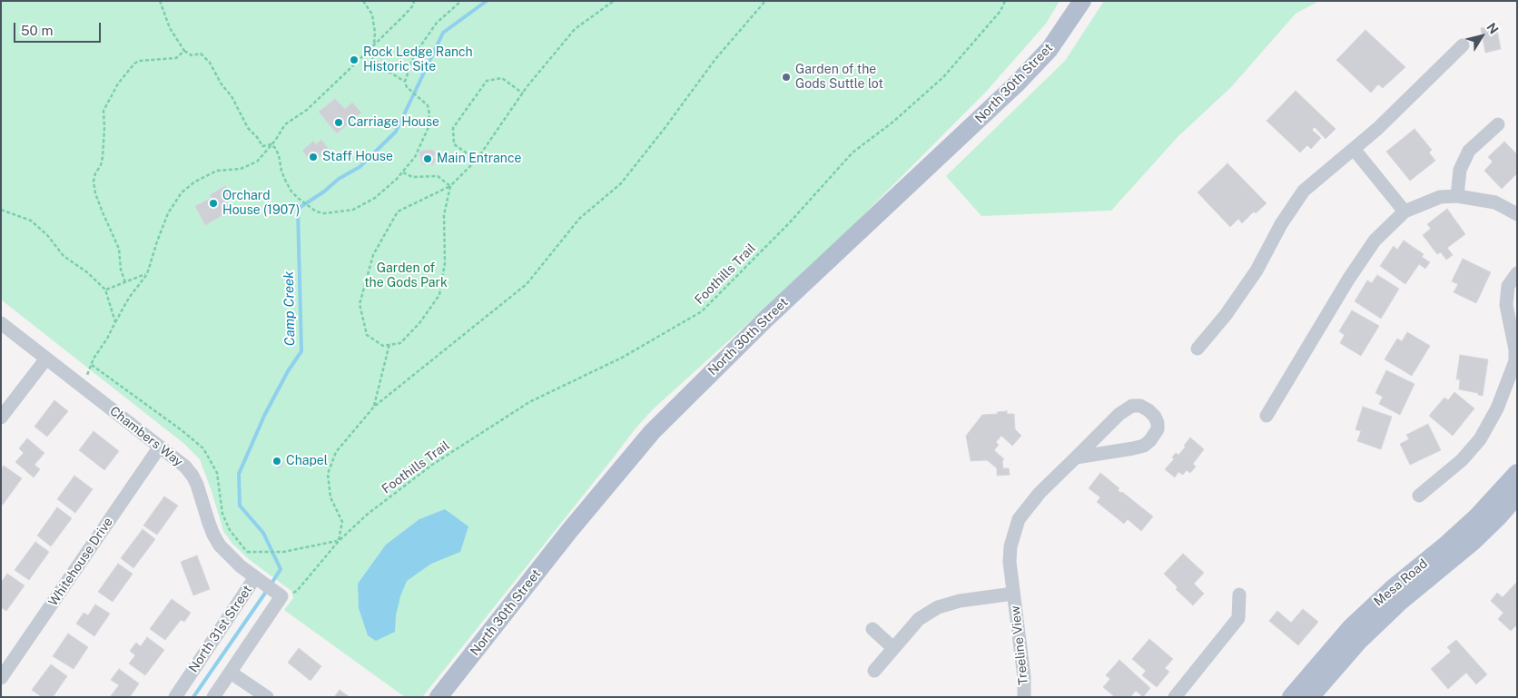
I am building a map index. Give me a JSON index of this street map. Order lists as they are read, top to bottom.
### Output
{
  "streets": {
    "main road": ["North 30th Street", "Mesa Road"],
    "street": [
      "Chambers Way",
      "Whitehouse Drive",
      "North 31st Street",
      "Treeline View"
    ],
    "path": ["Foothills Trail"]
  },
  "crossings": [
    ["Foothills Trail", "North 31st Street"],
    ["Chambers Way", "Whitehouse Drive"],
    ["Chambers Way", "North 31st Street"]
  ],
  "water": ["Camp Creek"],
  "parks": ["Garden of the Gods Park"],
  "places": [
    "Rock Ledge Ranch Historic Site",
    "Garden of the Gods Suttle lot",
    "Carriage House",
    "Staff House",
    "Main Entrance",
    "Orchard House (1907)",
    "Chapel"
  ],
  "scale_bar": "50 m",
  "north": "top right"
}
